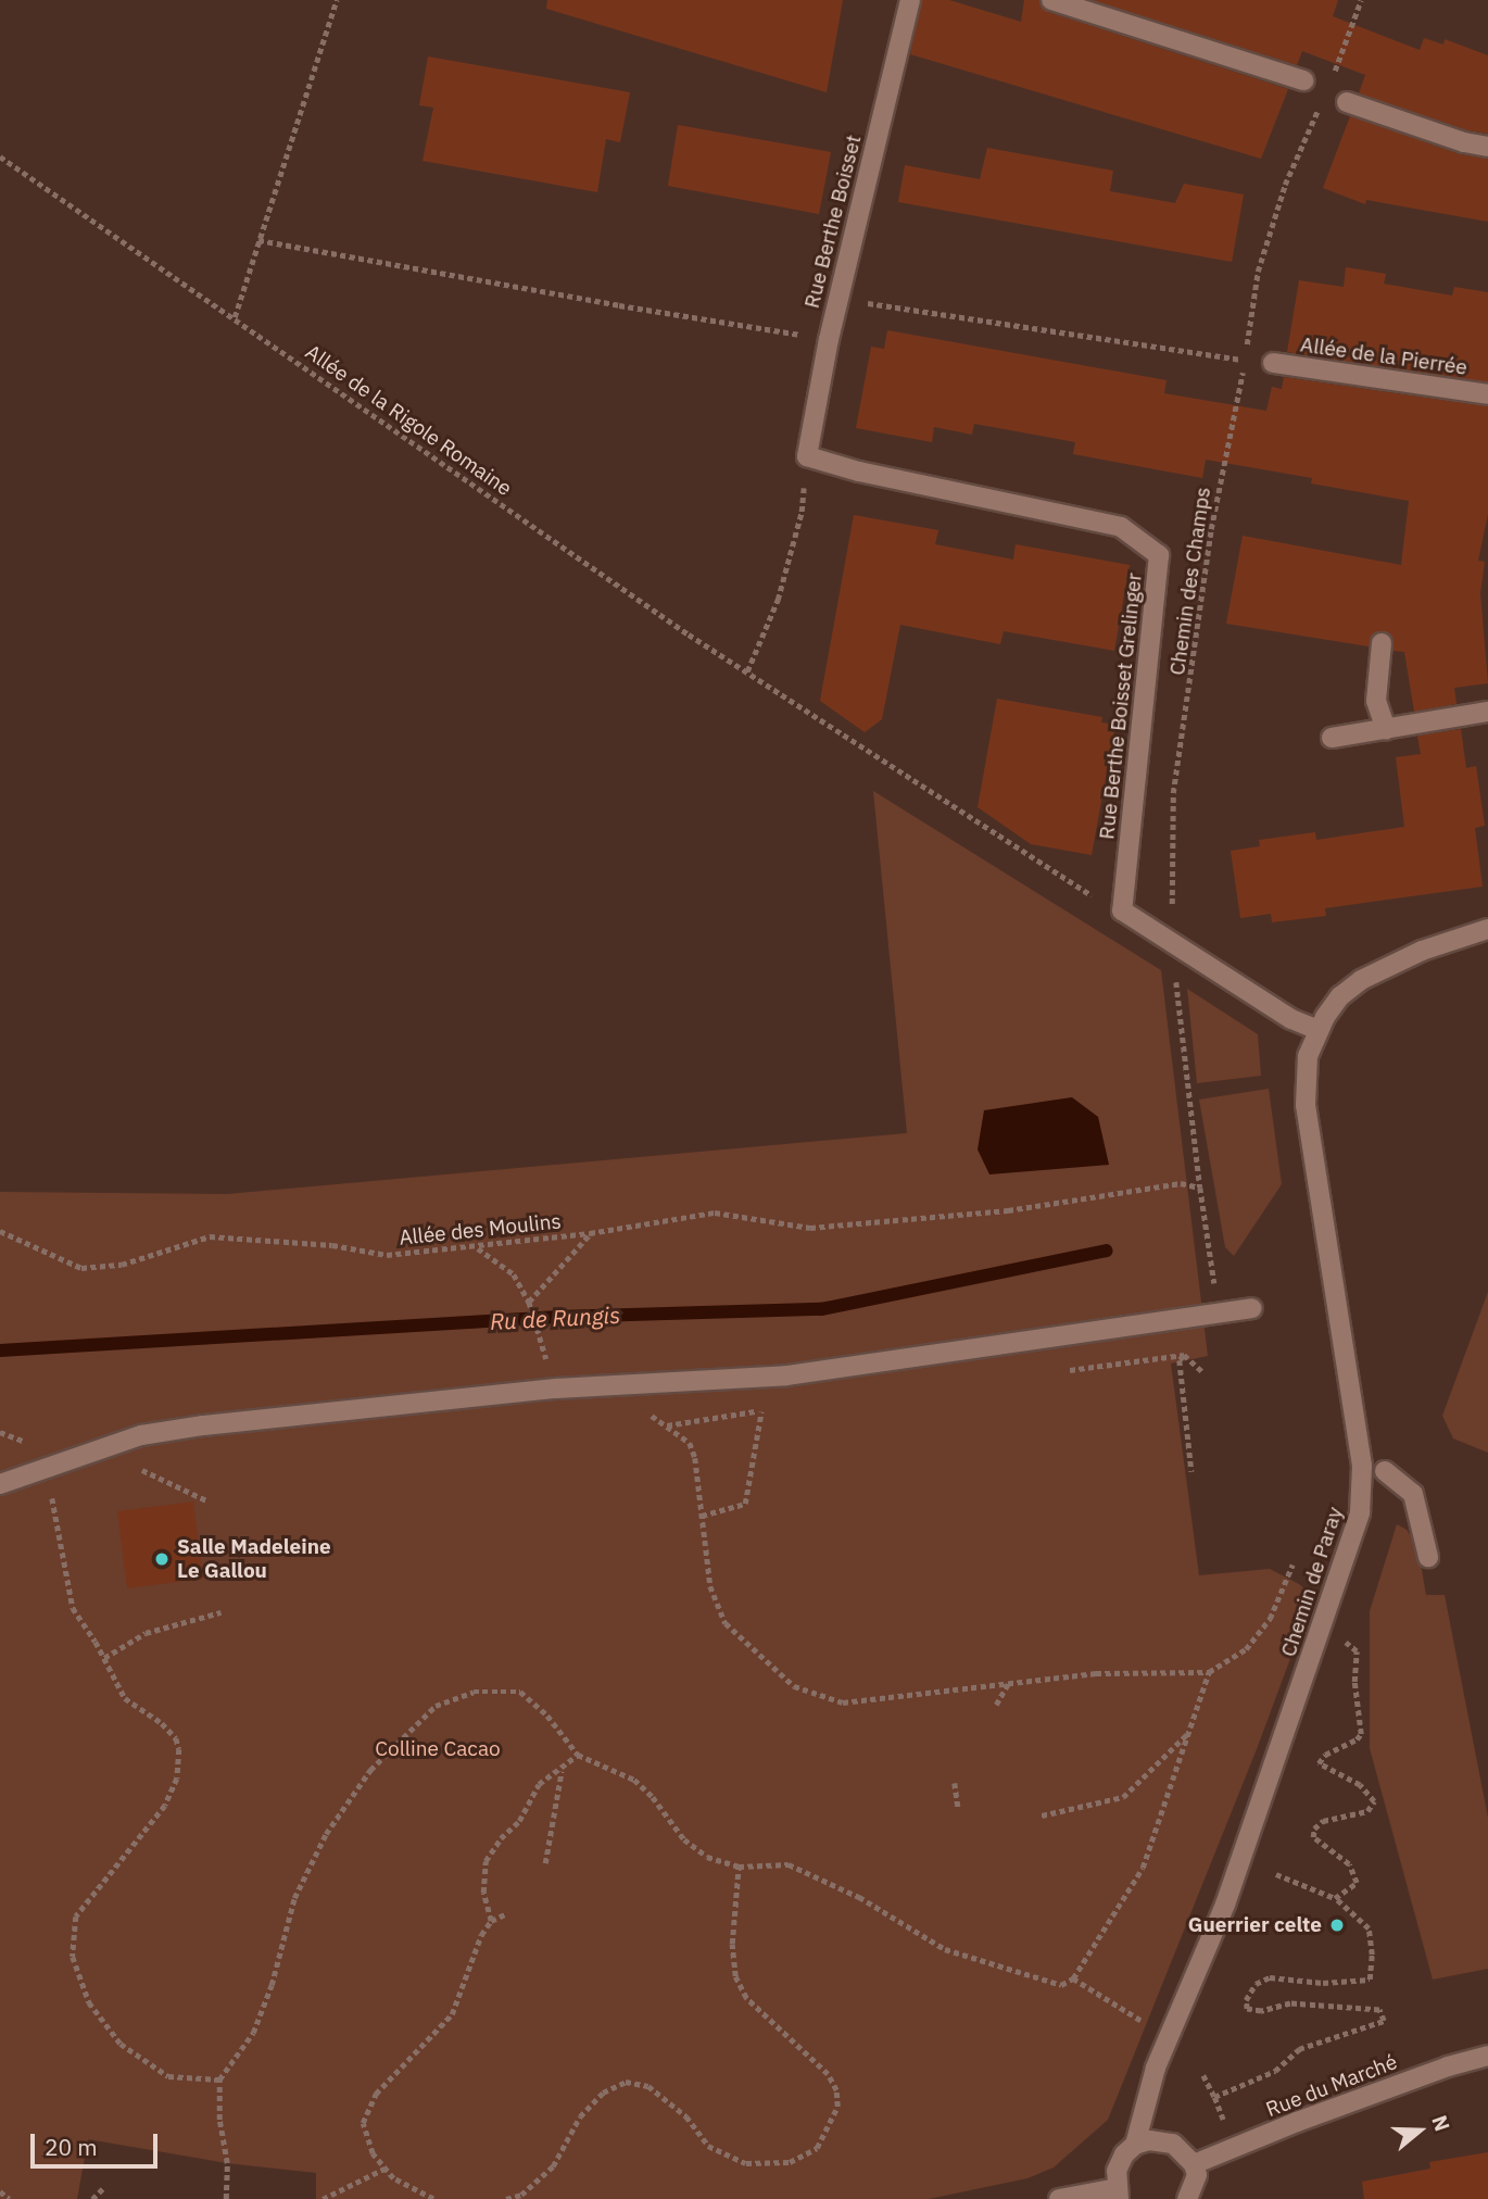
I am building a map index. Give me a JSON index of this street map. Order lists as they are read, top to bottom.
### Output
{
  "streets": {
    "street": [
      "Rue Berthe Boisset",
      "Allée de la Pierrée",
      "Rue Berthe Boisset Grelinger",
      "Chemin de Paray",
      "Rue du Marché"
    ],
    "path": ["Allée de la Rigole Romaine", "Chemin des Champs", "Allée des Moulins"]
  },
  "crossings": [
    ["Rue Berthe Boisset", "Rue Berthe Boisset Grelinger"],
    ["Allée de la Rigole Romaine", "Rue Berthe Boisset Grelinger"],
    ["Chemin des Champs", "Allée des Moulins"]
  ],
  "water": ["Ru de Rungis"],
  "parks": ["Colline Cacao"],
  "places": ["Salle Madeleine Le Gallou", "Guerrier celte"],
  "scale_bar": "20 m",
  "north": "right"
}
